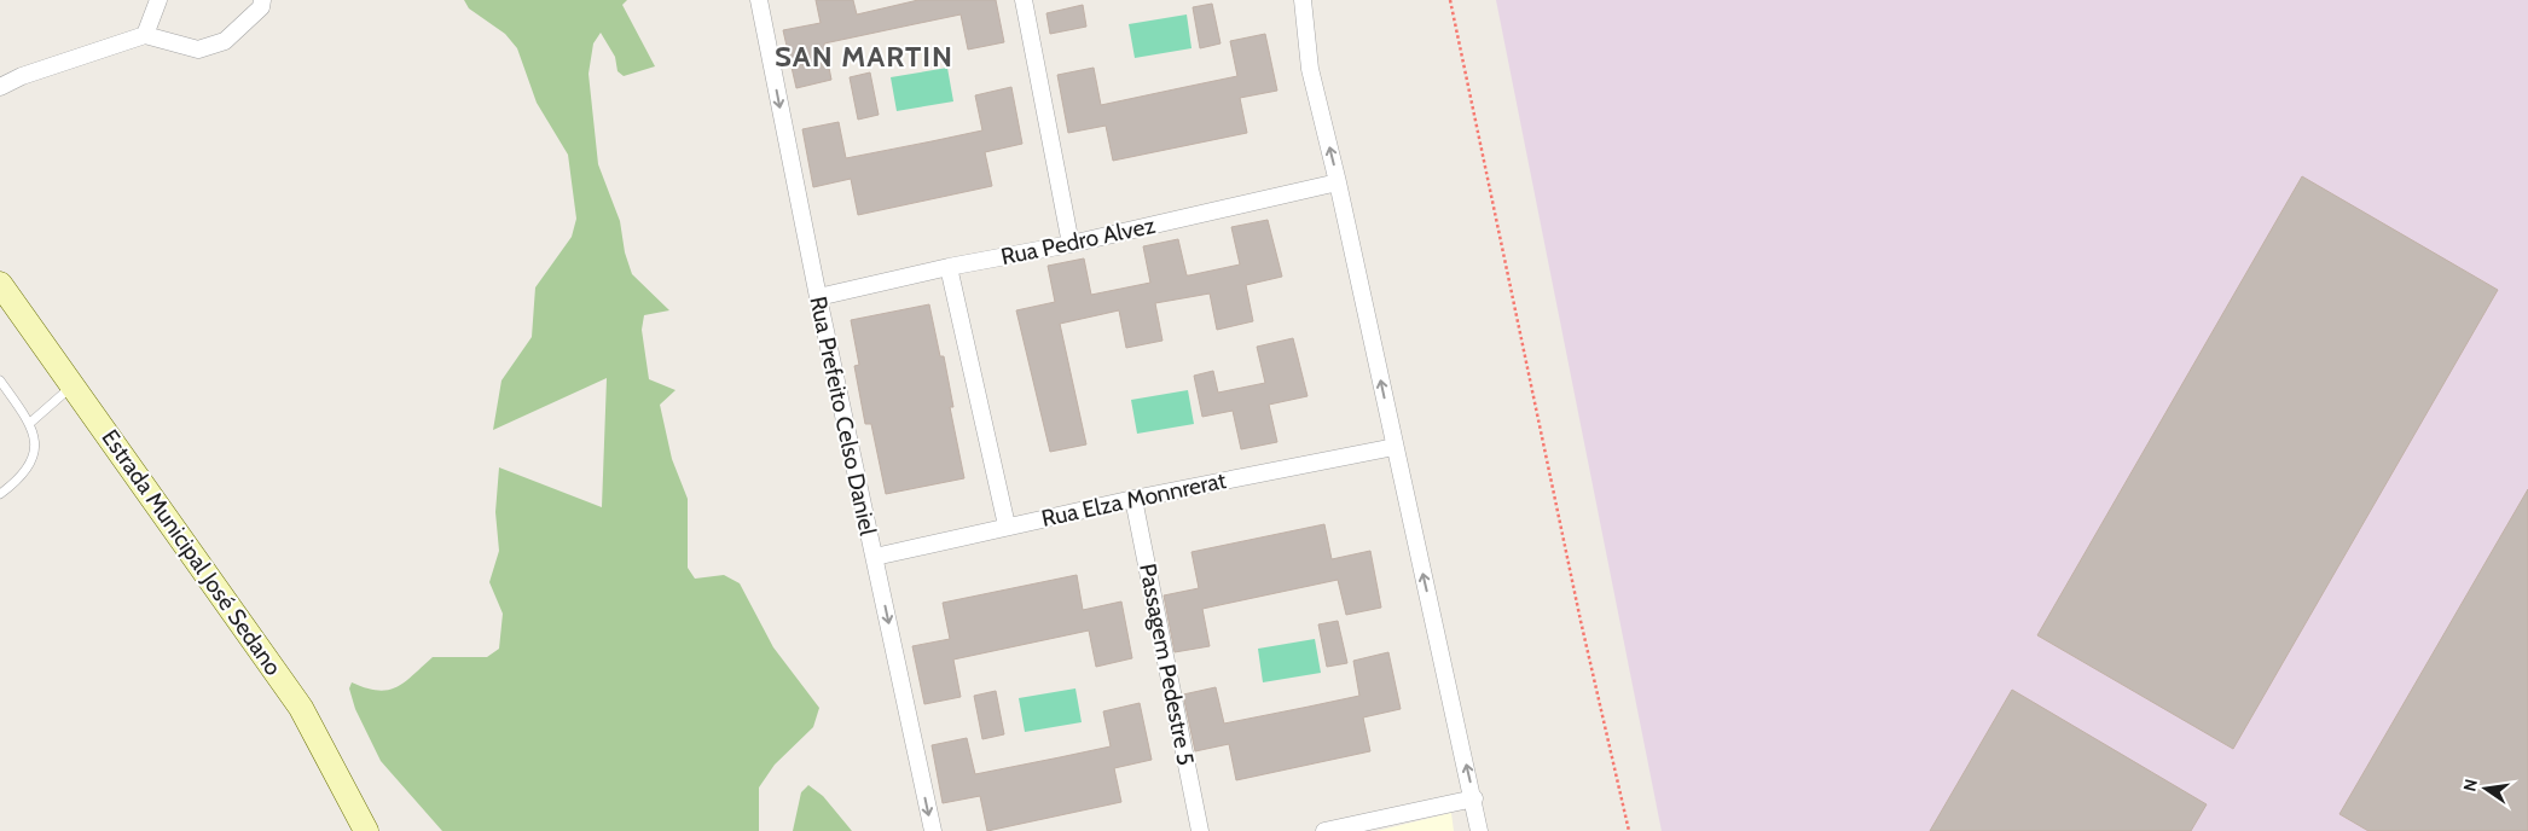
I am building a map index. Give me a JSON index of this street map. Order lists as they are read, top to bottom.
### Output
{
  "streets": {
    "street": [
      "Rua Pedro Alvez",
      "Rua Prefeito Celso Daniel",
      "Rua Elza Monnrerat",
      "Estrada Municipal José Sedano",
      "Passagem Pedestre 5"
    ]
  },
  "crossings": [
    ["Rua Pedro Alvez", "Rua Prefeito Celso Daniel"],
    ["Rua Prefeito Celso Daniel", "Rua Elza Monnrerat"],
    ["Rua Elza Monnrerat", "Passagem Pedestre 5"]
  ],
  "one_way": ["Rua Prefeito Celso Daniel"],
  "districts": ["SAN MARTIN"],
  "north": "left"
}
